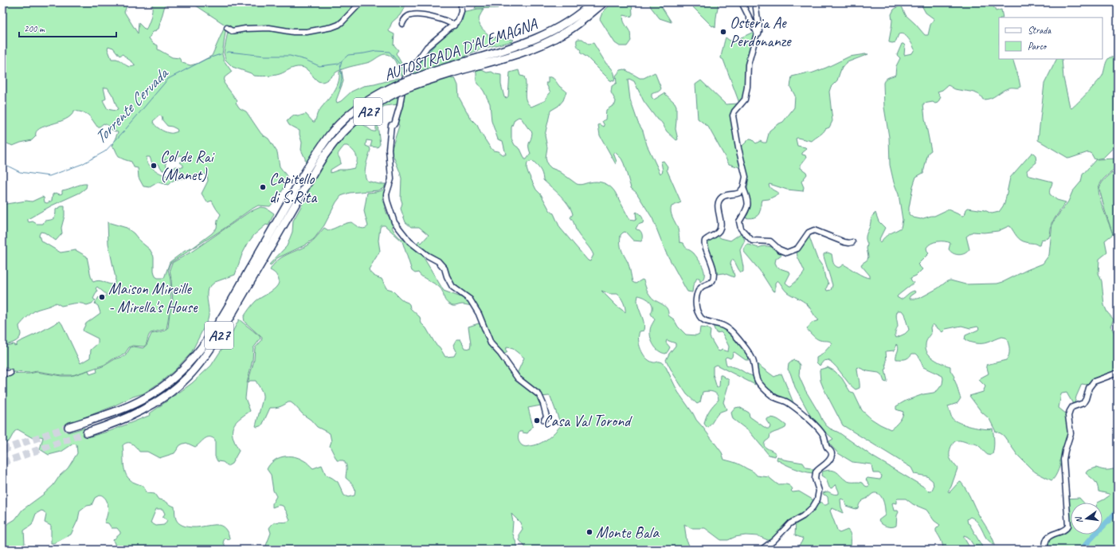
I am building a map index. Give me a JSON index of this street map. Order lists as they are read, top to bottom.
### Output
{
  "streets": {
    "highway": ["AUTOSTRADA D'ALEMAGNA", "A27"]
  },
  "water": ["Torrente Cervada"],
  "places": [
    "Osteria Ae Perdonanze",
    "Col de Rai (Manet)",
    "Capitello di S.Rita",
    "Maison Mireille - Mirella's House",
    "Casa Val Torond",
    "Monte Bala"
  ],
  "legend": ["Strada", "Parco"],
  "scale_bar": "200 m",
  "north": "left"
}
